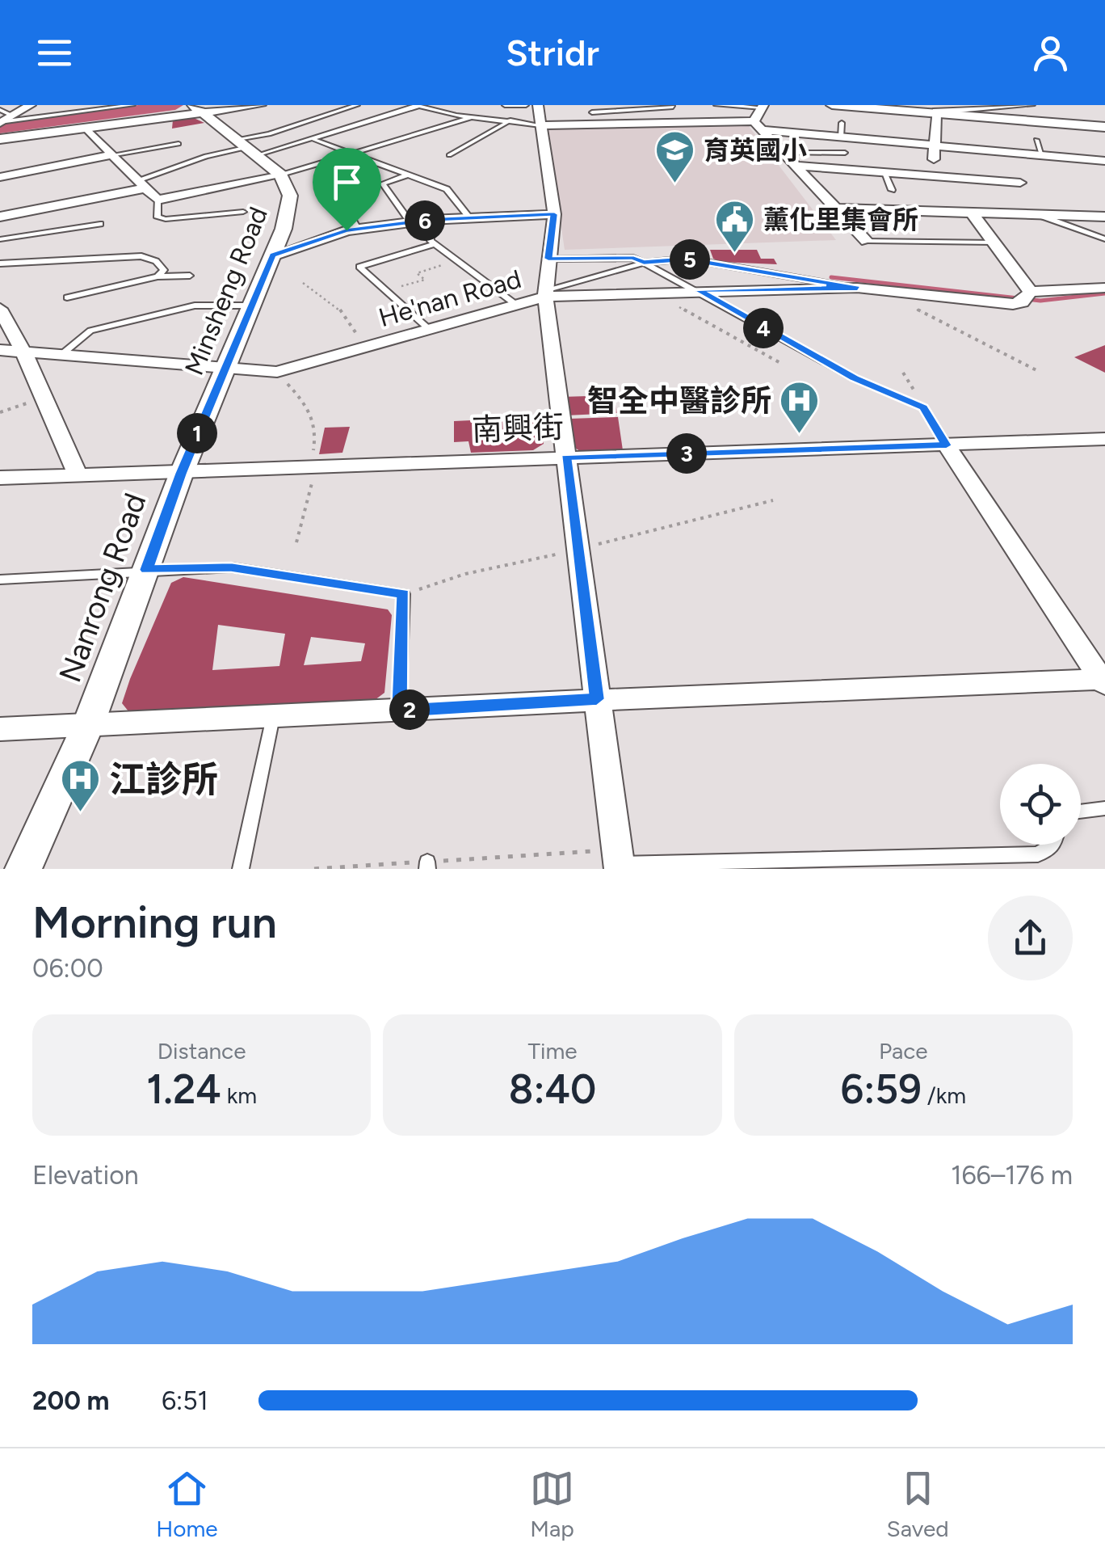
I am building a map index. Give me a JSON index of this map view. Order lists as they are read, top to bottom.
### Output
{
  "streets": {
    "street": [
      "Minsheng Road",
      "He'nan Road",
      "南興街",
      "Nanrong Road"
    ]
  },
  "crossings": [
    ["Minsheng Road", "He'nan Road"],
    ["Minsheng Road", "南興街"],
    ["Minsheng Road", "Nanrong Road"],
    ["南興街", "Nanrong Road"]
  ],
  "places": {
    "school or university": ["育英國小"],
    "public building": ["薰化里集會所"],
    "hospital": ["智全中醫診所", "江診所"]
  },
  "page": {
    "header": "Stridr",
    "pins": [
      "6",
      "5",
      "4",
      "1",
      "3",
      "2"
    ],
    "heading": ["Morning run", "06:00"],
    "stats": [
      ["Distance", "1.24 km"],
      ["Time", "8:40"],
      ["Pace", "6:59 /km"]
    ],
    "chart": ["Elevation", "166–176 m"],
    "list": [
      {
        "name": "200 m",
        "note": "6:51"
      }
    ],
    "tabs": ["Home", "Map", "Saved"]
  }
}
